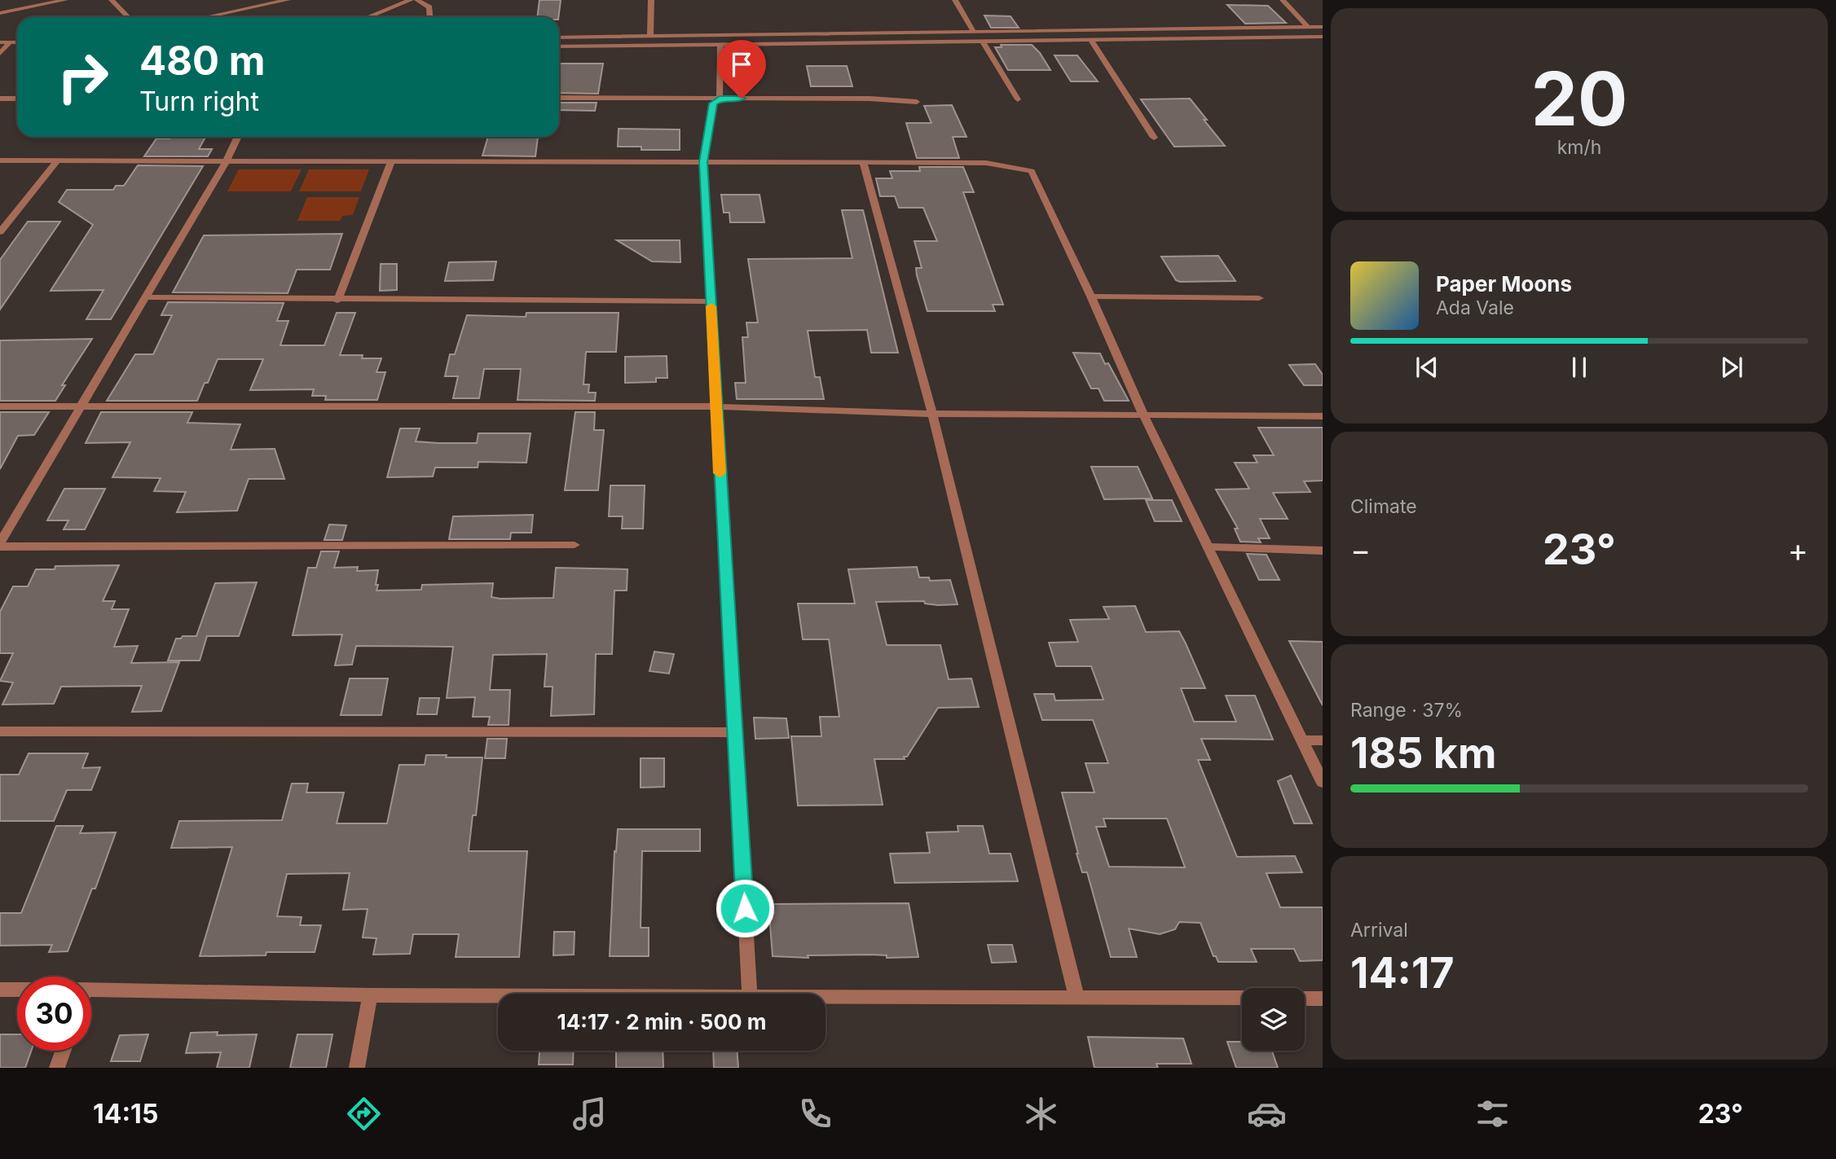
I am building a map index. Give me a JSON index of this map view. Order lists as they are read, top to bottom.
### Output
{
  "page": {
    "tile": [
      ["20", "km/h"],
      "Climate",
      ["Range · 37%", "185 km"],
      ["Arrival", "14:17"]
    ],
    "turn": ["480 m", "Turn right"],
    "song": ["Paper Moons", "Ada Vale"],
    "heat": ["−", "23°", "+"],
    "limit": "30",
    "trip": "14:17 · 2 min · 500 m",
    "tabs": ["14:15", "23°"]
  }
}
